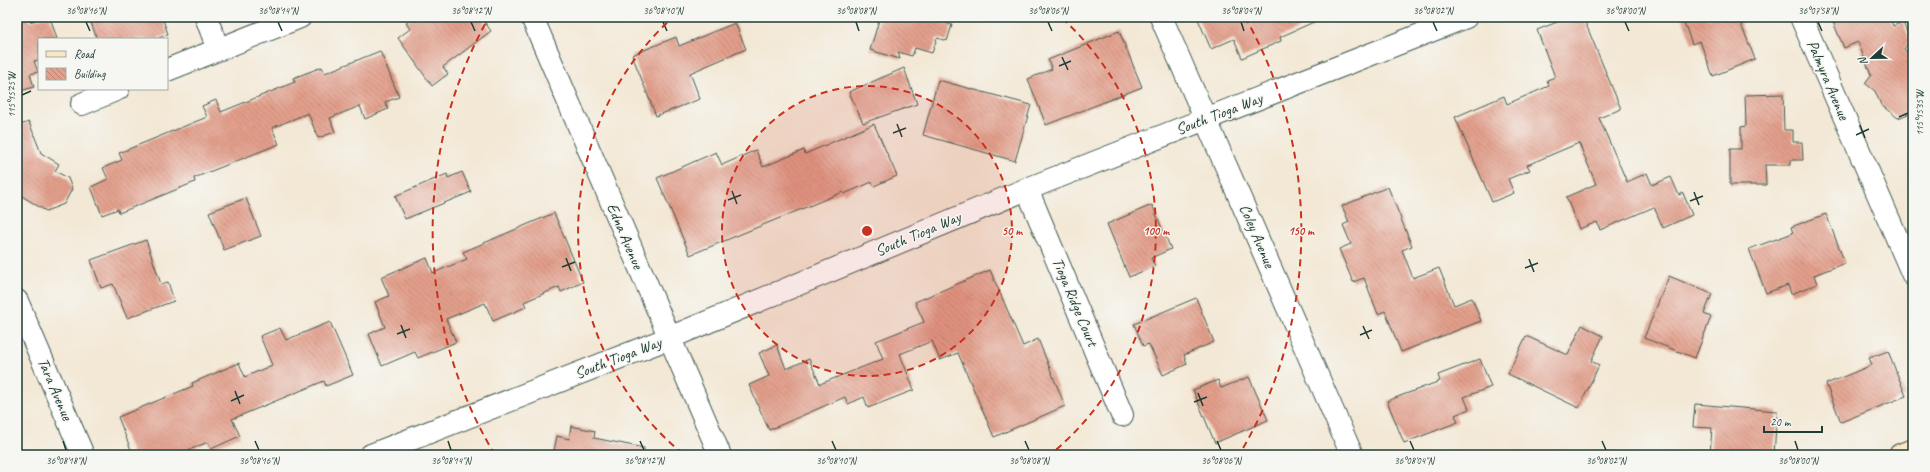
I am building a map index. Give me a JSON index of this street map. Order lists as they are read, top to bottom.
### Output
{
  "streets": {
    "street": [
      "Palmyra Avenue",
      "South Tioga Way",
      "Edna Avenue",
      "Coley Avenue",
      "Tioga Ridge Court",
      "Tara Avenue"
    ]
  },
  "crossings": [
    ["South Tioga Way", "Edna Avenue"],
    ["South Tioga Way", "Coley Avenue"],
    ["South Tioga Way", "Tioga Ridge Court"]
  ],
  "legend": ["Road", "Building"],
  "scale_bar": "20 m",
  "north": "left",
  "coordinates": [
    "36°08'16\"N",
    "36°08'14\"N",
    "36°08'12\"N",
    "36°08'10\"N",
    "36°08'08\"N",
    "36°08'06\"N",
    "36°08'04\"N",
    "36°08'02\"N",
    "36°08'00\"N",
    "36°07'58\"N",
    "115°15'25\"W",
    "115°15'35\"W",
    "36°08'18\"N"
  ],
  "rings": ["50 m", "100 m", "150 m"]
}
